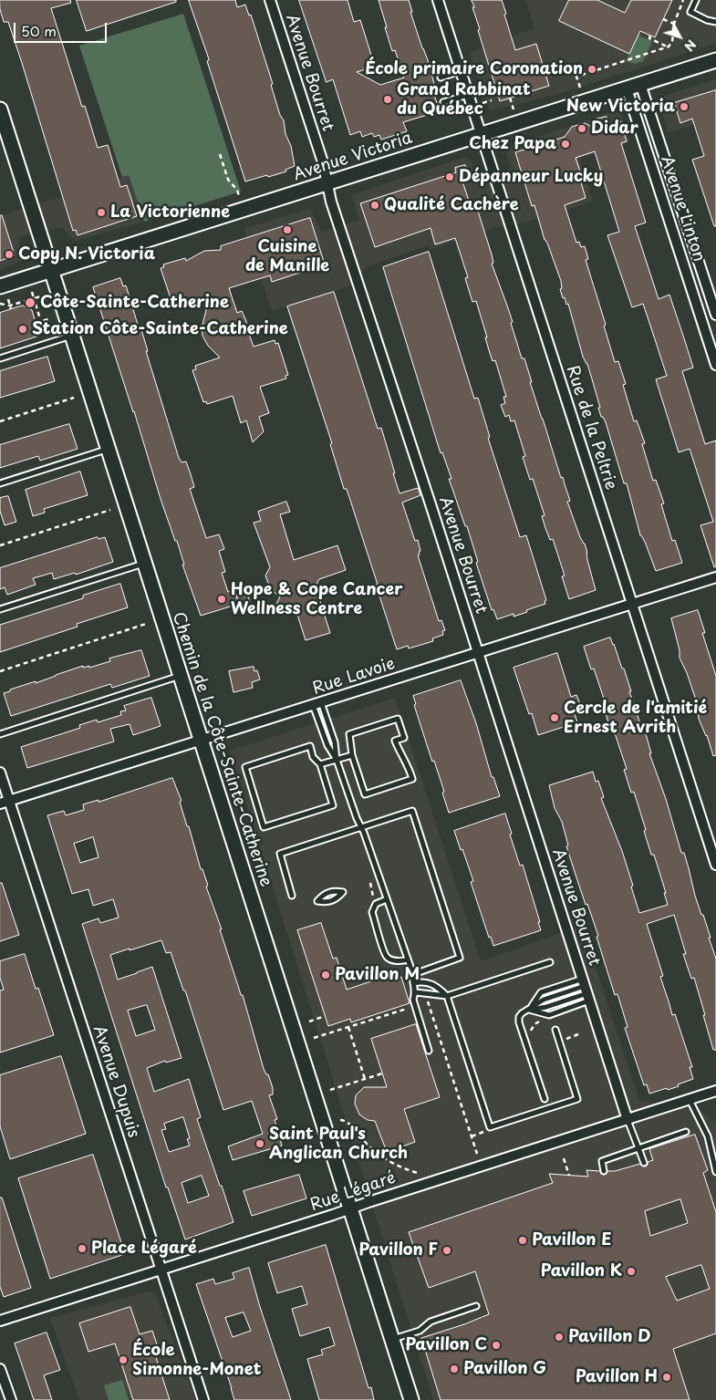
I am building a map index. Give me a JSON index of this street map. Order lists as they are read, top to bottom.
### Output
{
  "streets": {
    "main road": ["Avenue Victoria", "Chemin de la Côte-Sainte-Catherine"],
    "street": [
      "Avenue Bourret",
      "Avenue Linton",
      "Rue de la Peltrie",
      "Rue Lavoie",
      "Avenue Dupuis",
      "Rue Légaré"
    ]
  },
  "crossings": [
    ["Avenue Bourret", "Avenue Victoria"],
    ["Avenue Bourret", "Rue Lavoie"],
    ["Avenue Bourret", "Rue Légaré"],
    ["Avenue Victoria", "Avenue Linton"],
    ["Avenue Victoria", "Rue de la Peltrie"],
    ["Avenue Victoria", "Chemin de la Côte-Sainte-Catherine"],
    ["Rue de la Peltrie", "Rue Lavoie"],
    ["Rue Lavoie", "Chemin de la Côte-Sainte-Catherine"],
    ["Rue Lavoie", "Avenue Dupuis"],
    ["Chemin de la Côte-Sainte-Catherine", "Rue Légaré"],
    ["Avenue Dupuis", "Rue Légaré"]
  ],
  "places": [
    "École primaire Coronation",
    "Grand Rabbinat du Québec",
    "New Victoria",
    "Didar",
    "Chez Papa",
    "Dépanneur Lucky",
    "Qualité Cachère",
    "La Victorienne",
    "Cuisine de Manille",
    "Copy N. Victoria",
    "Côte-Sainte-Catherine",
    "Station Côte-Sainte-Catherine",
    "Hope & Cope Cancer Wellness Centre",
    "Cercle de l'amitié Ernest Avrith",
    "Pavillon M",
    "Saint Paul's Anglican Church",
    "Pavillon E",
    "Place Légaré",
    "Pavillon F",
    "Pavillon K",
    "Pavillon D",
    "Pavillon C",
    "École Simonne-Monet",
    "Pavillon G",
    "Pavillon H"
  ],
  "scale_bar": "50 m",
  "north": "bottom right"
}
